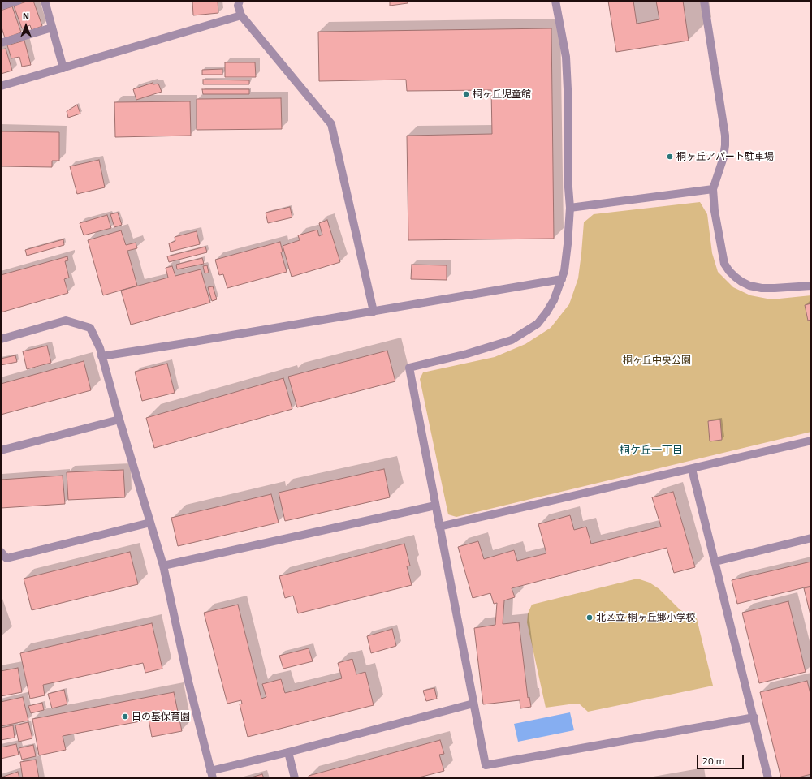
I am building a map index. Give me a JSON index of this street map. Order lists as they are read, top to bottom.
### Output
{
  "districts": ["桐ケ丘一丁目"],
  "parks": ["桐ヶ丘中央公園"],
  "places": [
    "桐ヶ丘児童館",
    "桐ヶ丘アパート駐車場",
    "北区立 桐ヶ丘郷小学校",
    "日の基保育園"
  ],
  "scale_bar": "20 m",
  "north": "top"
}
